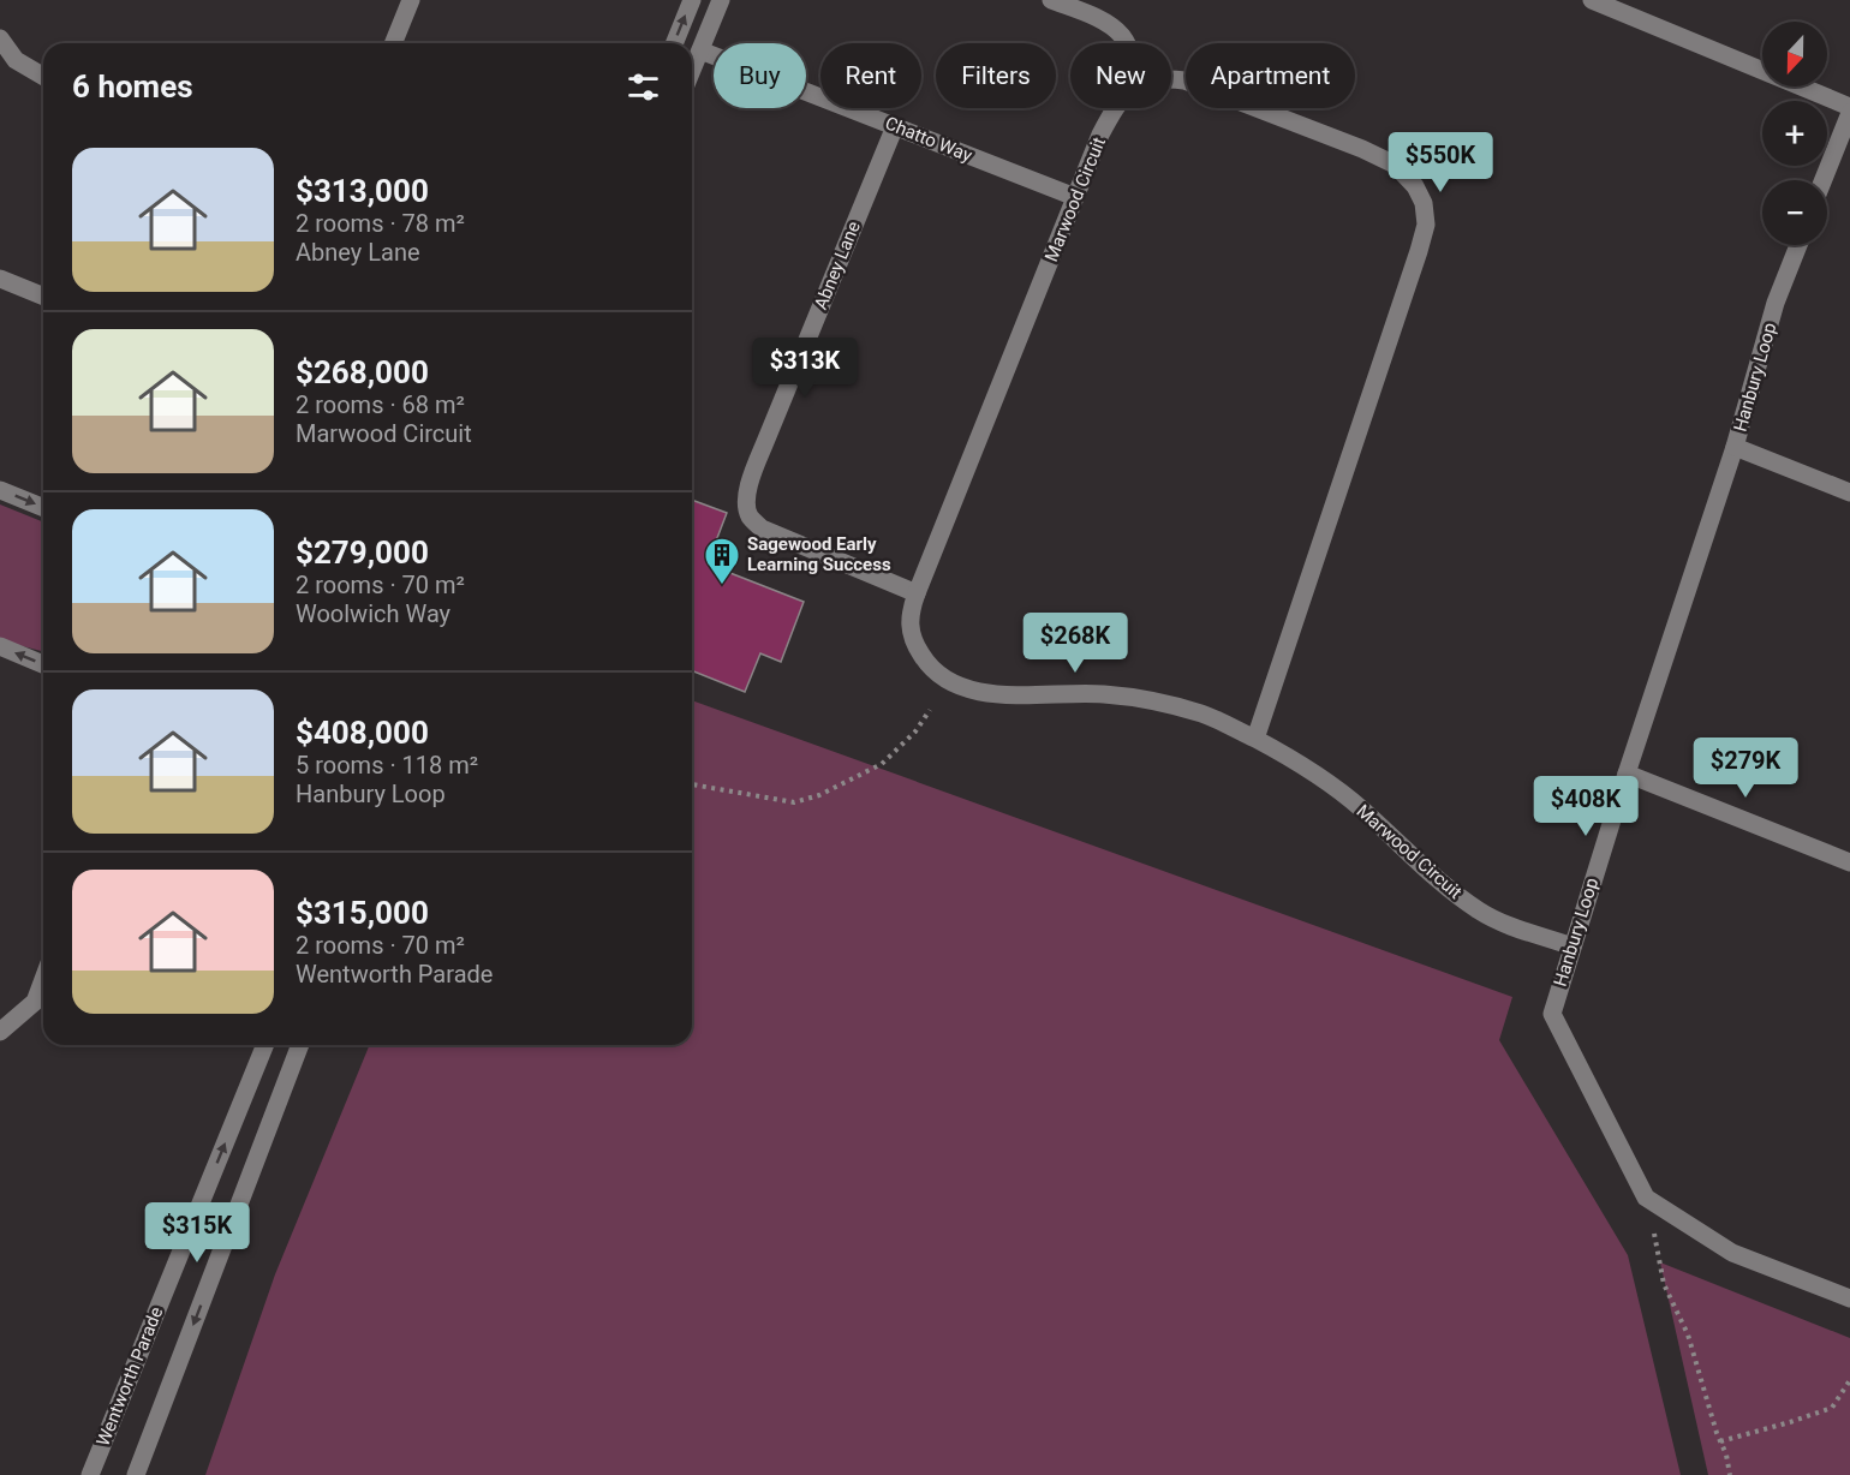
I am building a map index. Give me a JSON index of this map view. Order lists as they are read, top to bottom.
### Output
{
  "streets": {
    "street": [
      "Chatto Way",
      "Marwood Circuit",
      "Abney Lane",
      "Hanbury Loop",
      "Wentworth Parade"
    ]
  },
  "crossings": [
    ["Chatto Way", "Marwood Circuit"],
    ["Chatto Way", "Abney Lane"],
    ["Marwood Circuit", "Abney Lane"],
    ["Marwood Circuit", "Hanbury Loop"]
  ],
  "places": {
    "building": ["Sagewood Early Learning Success"]
  },
  "north": "bottom",
  "page": {
    "map_buttons": ["+", "−"],
    "chip": [
      "Buy",
      "Rent",
      "Filters",
      "New",
      "Apartment"
    ],
    "heading": "6 homes",
    "list": [
      {
        "name": "$313,000",
        "note": "2 rooms · 78 m² · Abney Lane"
      },
      {
        "name": "$268,000",
        "note": "2 rooms · 68 m² · Marwood Circuit"
      },
      {
        "name": "$279,000",
        "note": "2 rooms · 70 m² · Woolwich Way"
      },
      {
        "name": "$408,000",
        "note": "5 rooms · 118 m² · Hanbury Loop"
      },
      {
        "name": "$315,000",
        "note": "2 rooms · 70 m² · Wentworth Parade"
      }
    ],
    "price": [
      "$550K",
      "$313K",
      "$268K",
      "$279K",
      "$408K",
      "$315K"
    ]
  }
}
